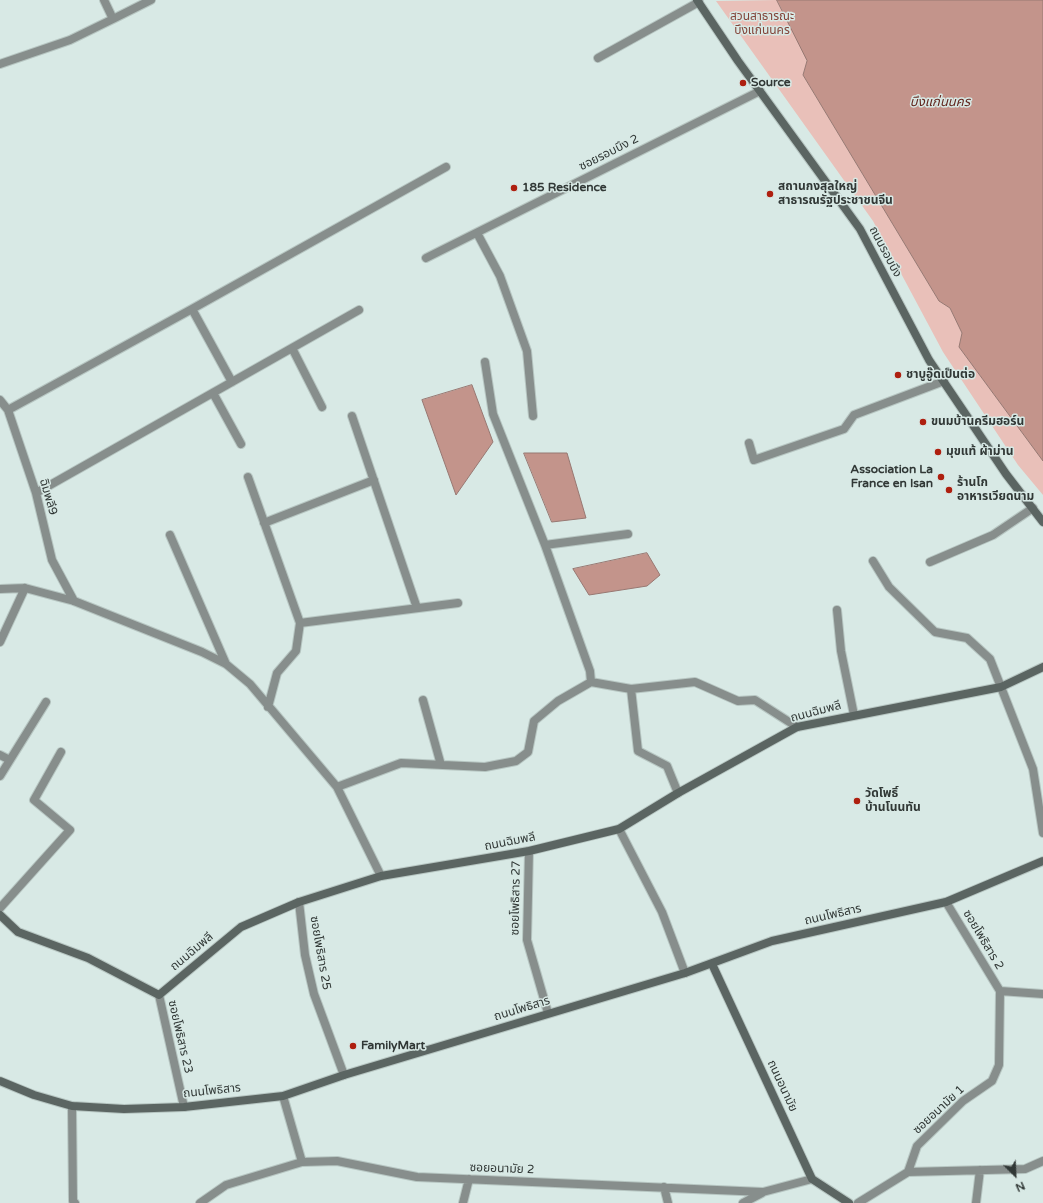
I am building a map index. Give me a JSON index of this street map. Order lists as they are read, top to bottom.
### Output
{
  "streets": {
    "street": [
      "ซอยรอบบึง 2",
      "ถนนรอบบึง",
      "ฉิมพลี9",
      "ถนนฉิมพลี",
      "ซอยโพธิสาร 27",
      "ถนนโพธิสาร",
      "ซอยโพธิสาร 2",
      "ซอยโพธิสาร 25",
      "ซอยโพธิสาร 23",
      "ถนนอนามัย",
      "ซอยอนามัย 1",
      "ซอยอนามัย 2"
    ]
  },
  "crossings": [
    ["ซอยรอบบึง 2", "ถนนรอบบึง"],
    ["ถนนฉิมพลี", "ซอยโพธิสาร 27"],
    ["ถนนฉิมพลี", "ซอยโพธิสาร 25"],
    ["ถนนฉิมพลี", "ซอยโพธิสาร 23"],
    ["ซอยโพธิสาร 27", "ถนนโพธิสาร"],
    ["ถนนโพธิสาร", "ซอยโพธิสาร 2"],
    ["ถนนโพธิสาร", "ซอยโพธิสาร 25"],
    ["ถนนโพธิสาร", "ซอยโพธิสาร 23"],
    ["ถนนโพธิสาร", "ถนนอนามัย"],
    ["ซอยโพธิสาร 2", "ซอยอนามัย 1"],
    ["ถนนอนามัย", "ซอยอนามัย 2"]
  ],
  "water": ["บึงแก่นนคร"],
  "parks": ["สวนสาธารณะ บึงแก่นนคร"],
  "places": [
    "Source",
    "185 Residence",
    "สถานกงสุลใหญ่ สาธารณรัฐประชาชนจีน",
    "ชาบูอู๊ดเป็นต่อ",
    "ขนมบ้านครีมฮอร์น",
    "มุขแท้ ผ้าม่าน",
    "Association La France en Isan",
    "ร้านโก อาหารเวียดนาม",
    "วัดโพธิ์ บ้านโนนทัน",
    "FamilyMart"
  ],
  "north": "bottom right"
}
